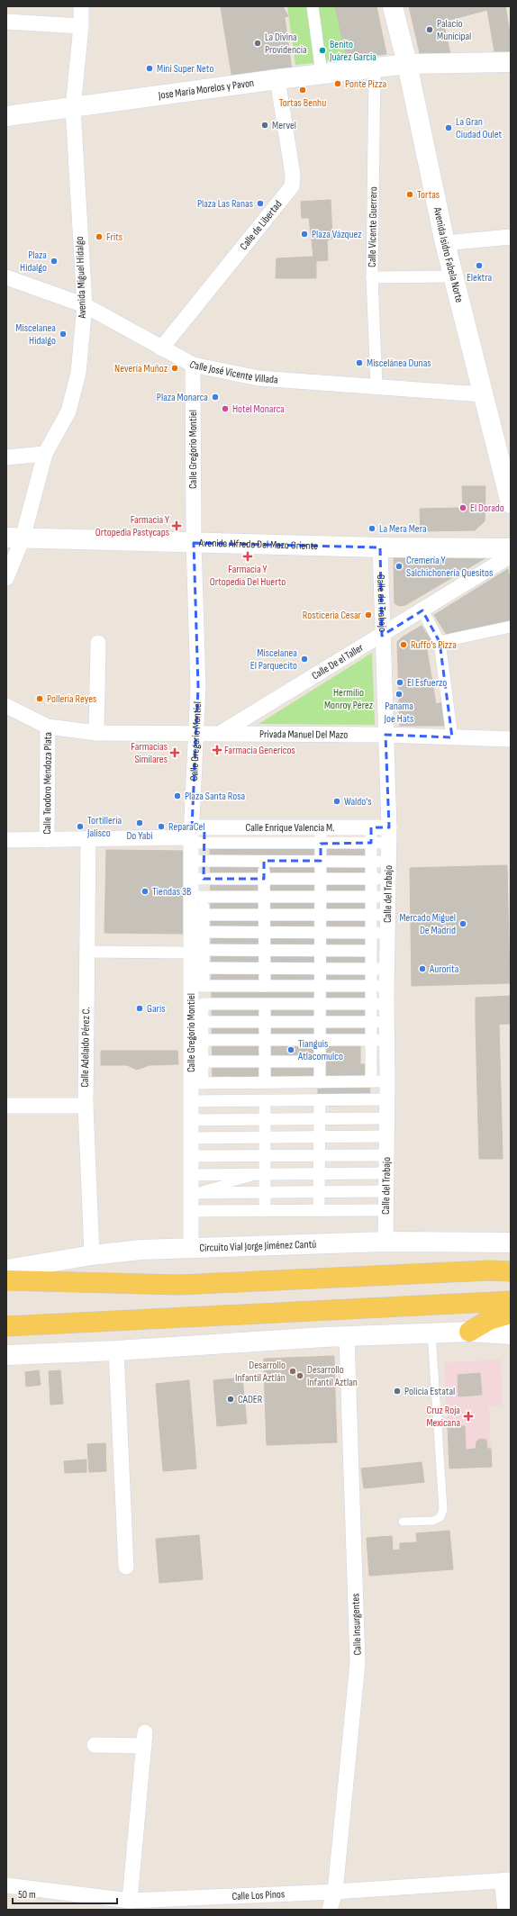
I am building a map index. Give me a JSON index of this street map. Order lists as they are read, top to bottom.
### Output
{
  "streets": {
    "street": [
      "Jose Maria Morelos y Pavon",
      "Calle de Libertad",
      "Calle Vicente Guerrero",
      "Avenida Isidro Fabela Norte",
      "Avenida Miguel Hidalgo",
      "Calle José Vicente Villada",
      "Calle Gregorio Montiel",
      "Avenida Alfredo Del Mazo Oriente",
      "Calle del Trabajo",
      "Calle De el Taller",
      "Privada Manuel Del Mazo",
      "Calle Teodoro Mendoza Plata",
      "Calle Enrique Valencia M.",
      "Calle Adelaido Pérez C.",
      "Circuito Vial Jorge Jiménez Cantú",
      "Calle Insurgentes",
      "Calle Los Pinos"
    ]
  },
  "crossings": [
    ["Jose Maria Morelos y Pavon", "Calle de Libertad"],
    ["Jose Maria Morelos y Pavon", "Calle Vicente Guerrero"],
    ["Jose Maria Morelos y Pavon", "Avenida Isidro Fabela Norte"],
    ["Jose Maria Morelos y Pavon", "Avenida Miguel Hidalgo"],
    ["Calle de Libertad", "Calle José Vicente Villada"],
    ["Calle Vicente Guerrero", "Calle José Vicente Villada"],
    ["Avenida Isidro Fabela Norte", "Calle José Vicente Villada"],
    ["Avenida Miguel Hidalgo", "Calle José Vicente Villada"],
    ["Avenida Miguel Hidalgo", "Avenida Alfredo Del Mazo Oriente"],
    ["Calle José Vicente Villada", "Calle Gregorio Montiel"],
    ["Calle Gregorio Montiel", "Avenida Alfredo Del Mazo Oriente"],
    ["Calle Gregorio Montiel", "Privada Manuel Del Mazo"],
    ["Calle Gregorio Montiel", "Calle Enrique Valencia M."],
    ["Calle Gregorio Montiel", "Circuito Vial Jorge Jiménez Cantú"],
    ["Avenida Alfredo Del Mazo Oriente", "Calle del Trabajo"],
    ["Calle del Trabajo", "Calle De el Taller"],
    ["Calle del Trabajo", "Privada Manuel Del Mazo"],
    ["Calle del Trabajo", "Calle Enrique Valencia M."],
    ["Calle del Trabajo", "Circuito Vial Jorge Jiménez Cantú"],
    ["Calle De el Taller", "Privada Manuel Del Mazo"],
    ["Privada Manuel Del Mazo", "Calle Teodoro Mendoza Plata"],
    ["Calle Teodoro Mendoza Plata", "Calle Enrique Valencia M."],
    ["Calle Enrique Valencia M.", "Calle Adelaido Pérez C."],
    ["Calle Adelaido Pérez C.", "Circuito Vial Jorge Jiménez Cantú"],
    ["Calle Insurgentes", "Calle Los Pinos"]
  ],
  "parks": ["Hermilio Monroy Pérez"],
  "places": {
    "other": [
      "Palacio Municipal",
      "La Divina Providencia",
      "Benito Juárez Garcia",
      "Mini Super Neto",
      "Ponte Pizza",
      "Tortas Benhu",
      "Mervel",
      "La Gran Ciudad Oulet",
      "Tortas",
      "Plaza Las Ranas",
      "Plaza Vázquez",
      "Frits",
      "Plaza Hidalgo",
      "Elektra",
      "Miscelanea Hidalgo",
      "Miscelánea Dunas",
      "Nevería Muñoz",
      "Plaza Monarca",
      "Hotel Monarca",
      "El Dorado",
      "La Mera Mera",
      "Cremería Y Salchichonería Quesitos",
      "Rosticeria Cesar",
      "Ruffo's Pizza",
      "Miscelanea El Parquecito",
      "El Esfuerzo",
      "Panama Joe Hats",
      "Pollería Reyes",
      "Plaza Santa Rosa",
      "Waldo's",
      "Do Yabi",
      "Tortillería Jalisco",
      "ReparaCel",
      "Tiendas 3B",
      "Mercado Miguel De Madrid",
      "Aurorita",
      "Garis",
      "Tianguis Atlacomulco",
      "Desarrollo Infantil Aztlán",
      "Desarrollo Infantil Aztlan",
      "Policía Estatal",
      "CADER"
    ],
    "health": [
      "Farmacia Y Ortopedia Pastycaps",
      "Farmacia Y Ortopedia Del Huerto",
      "Farmacia Genericos",
      "Farmacias Similares",
      "Cruz Roja Mexicana"
    ]
  },
  "scale_bar": "50 m"
}
